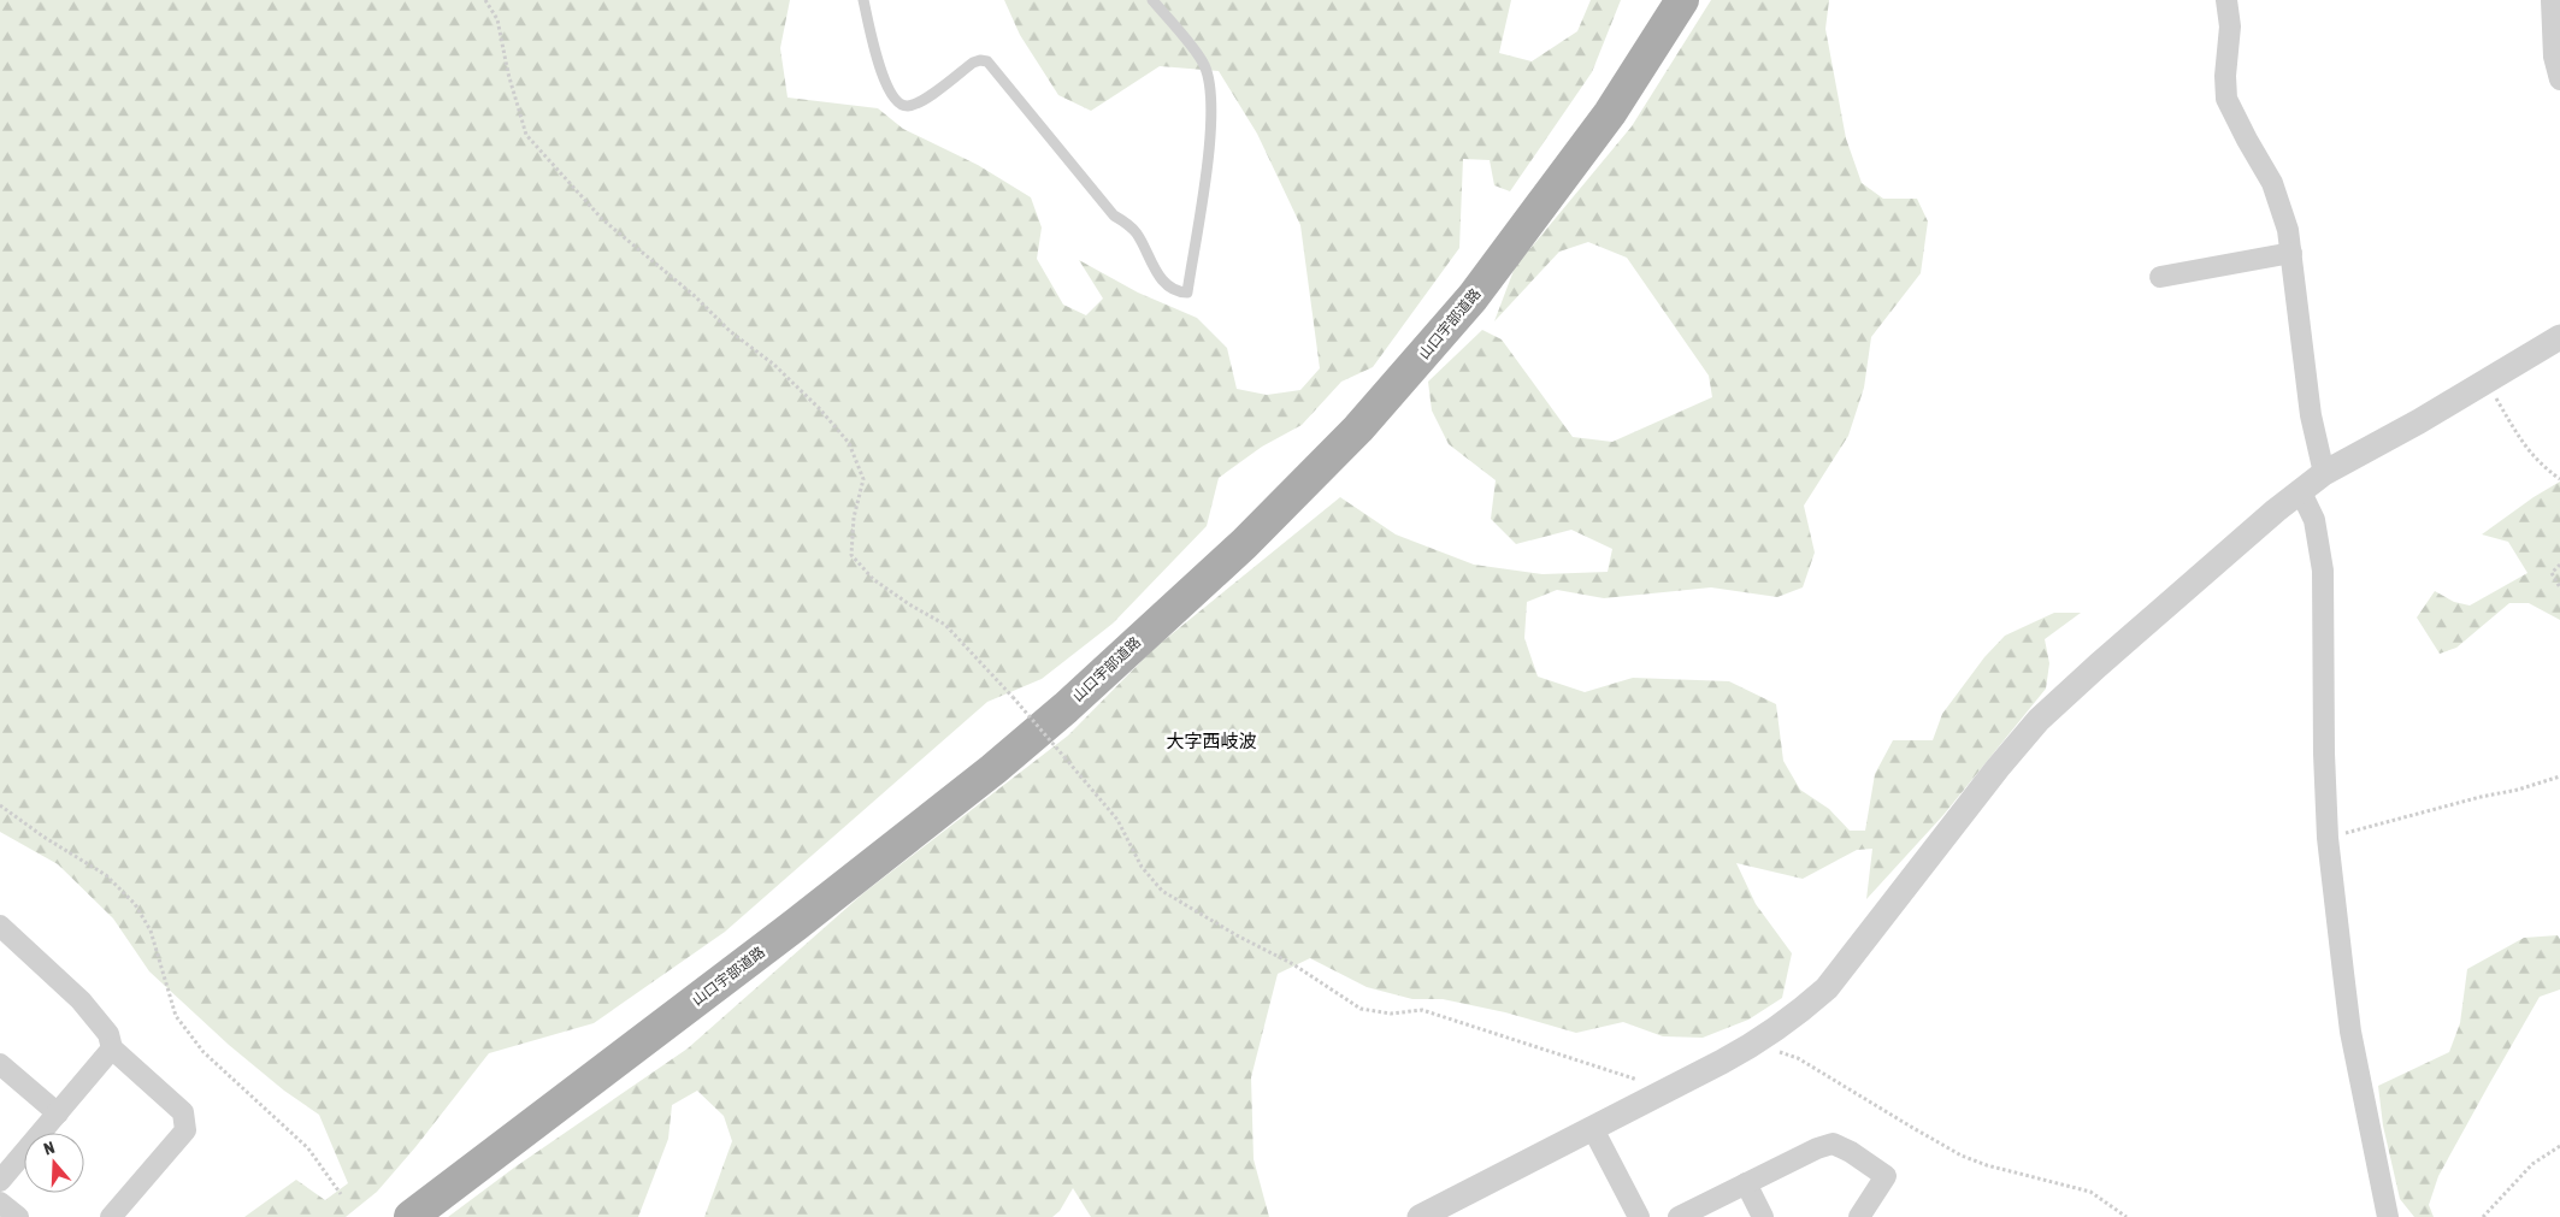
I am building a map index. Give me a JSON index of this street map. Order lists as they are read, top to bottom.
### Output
{
  "streets": {
    "main road": ["山口宇部道路"]
  },
  "districts": ["大字西岐波"],
  "north": "top"
}
